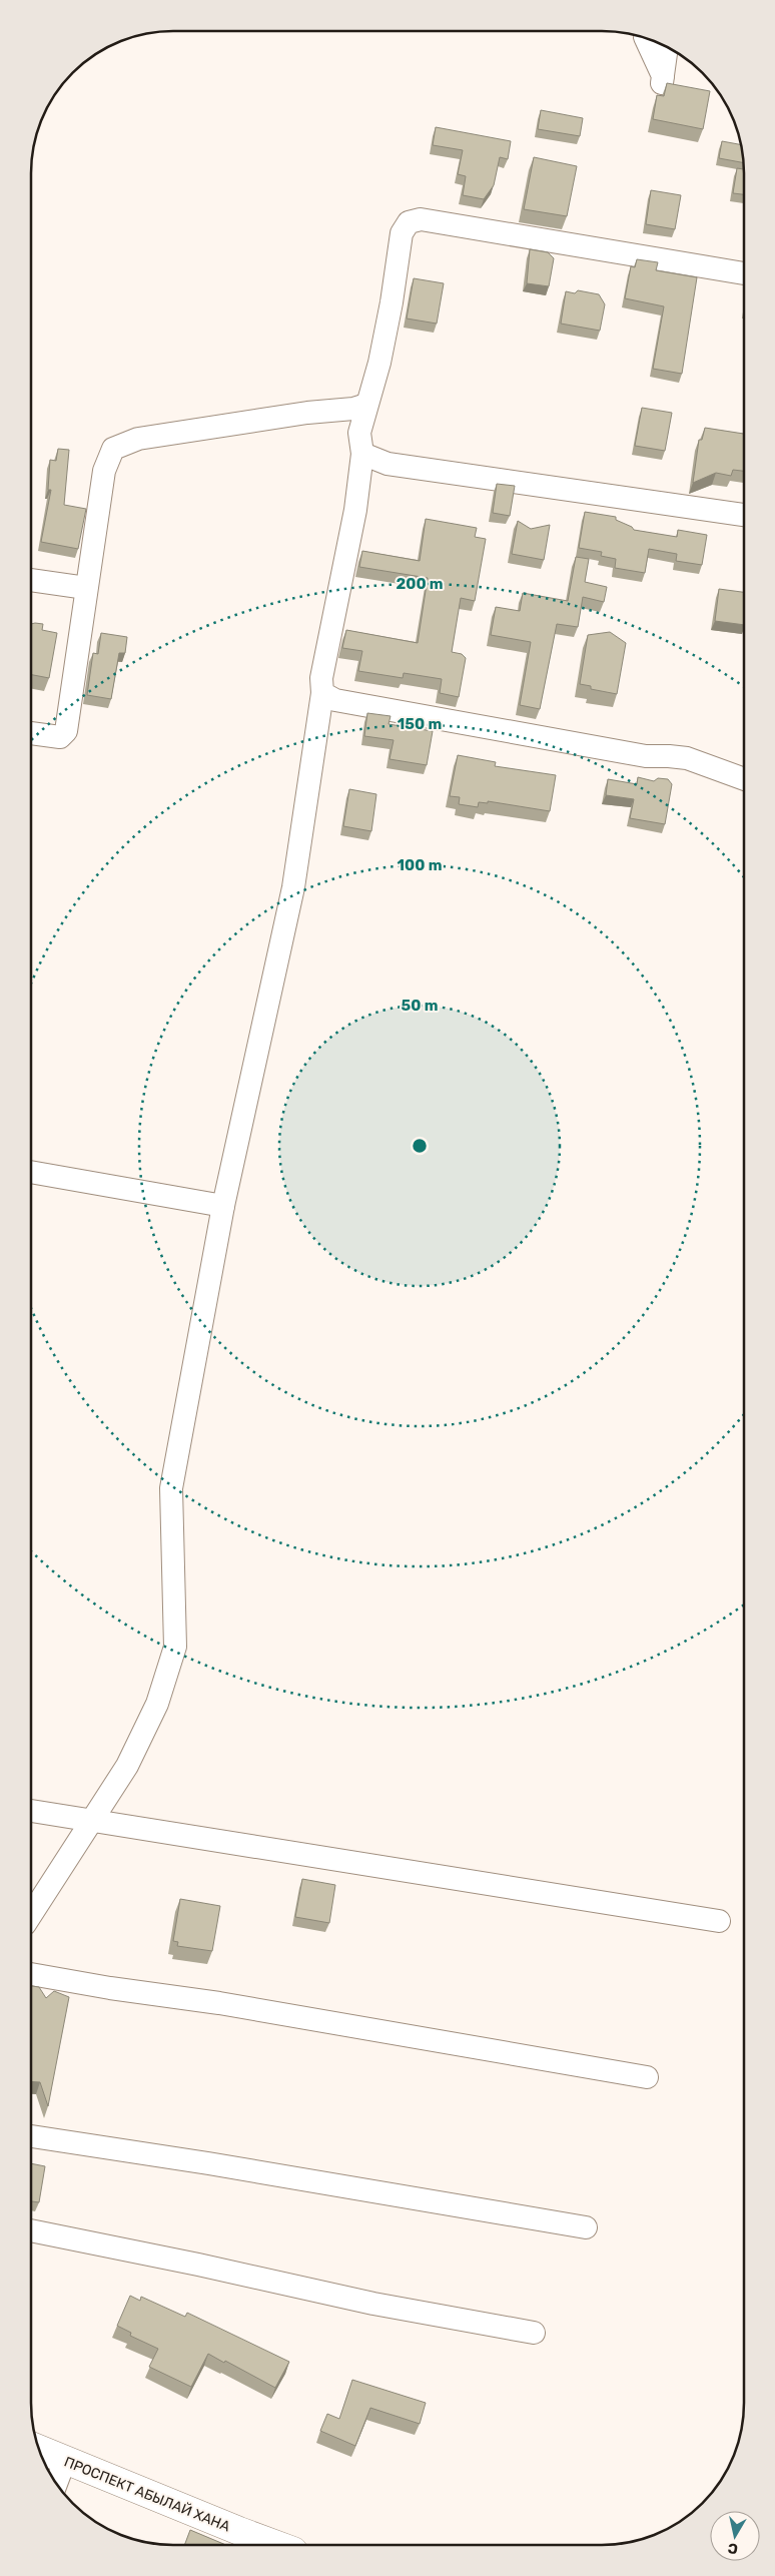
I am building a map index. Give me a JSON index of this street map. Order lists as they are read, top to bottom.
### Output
{
  "streets": {
    "main road": ["ПРОСПЕКТ АБЫЛАЙ ХАНА"]
  },
  "north": "bottom",
  "rings": [
    "200 m",
    "150 m",
    "100 m",
    "50 m"
  ]
}
